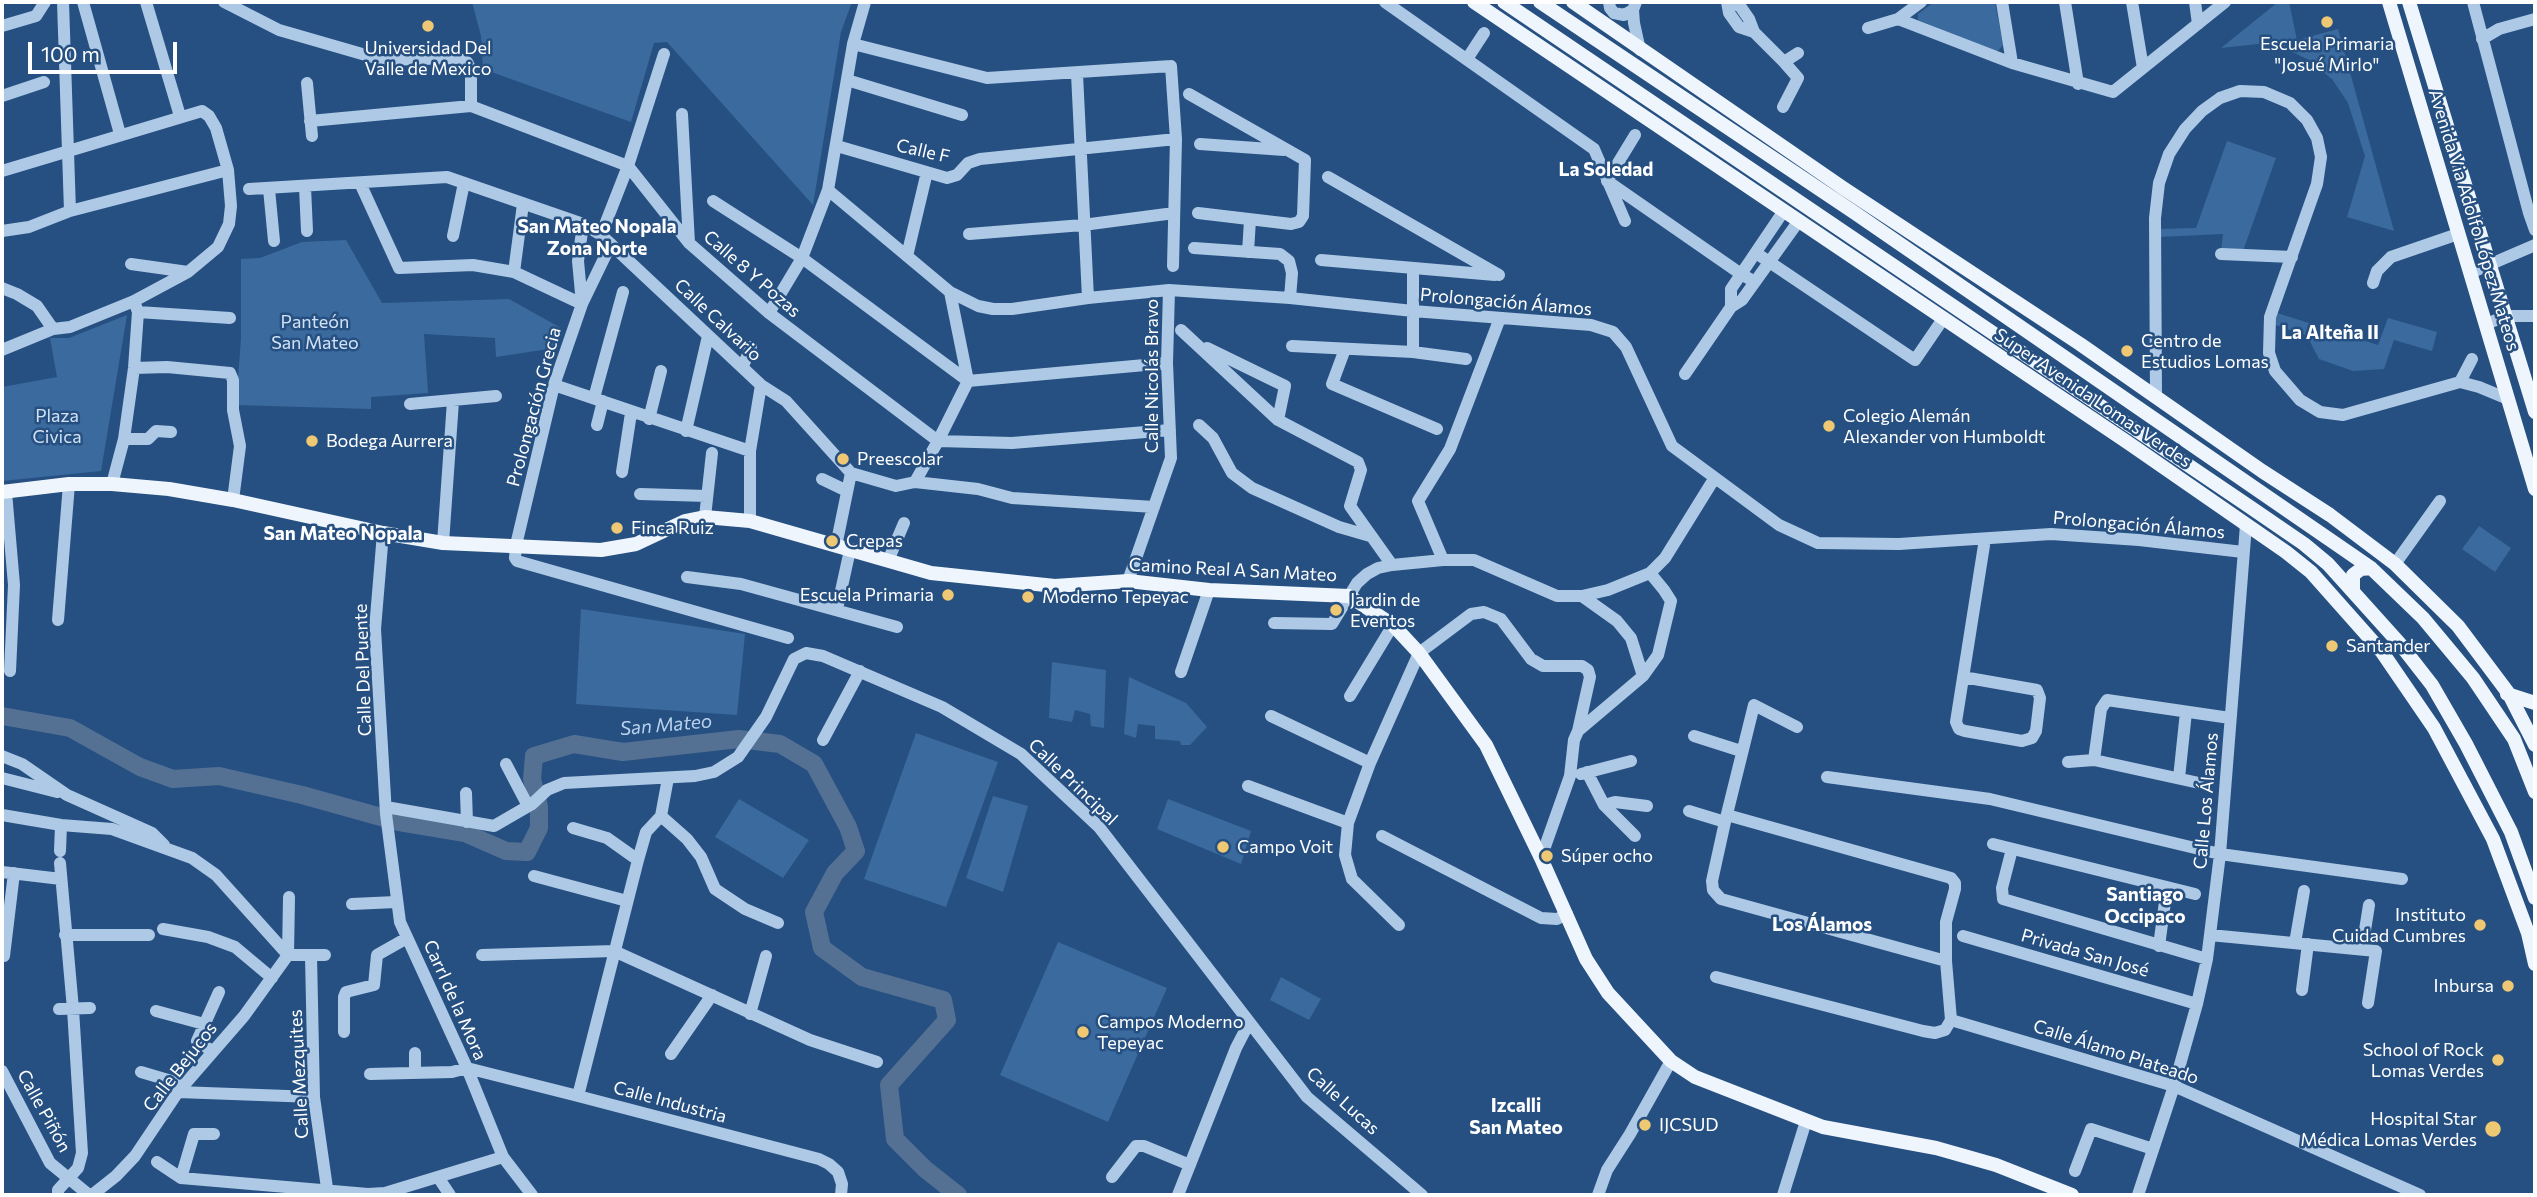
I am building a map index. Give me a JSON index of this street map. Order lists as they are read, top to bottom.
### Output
{
  "streets": {
    "main road": ["Avenida Via Adolfo López Mateos", "Súper Avenida Lomas Verdes", "Camino Real A San Mateo"],
    "street": [
      "Calle F",
      "Calle 8 Y Pozas",
      "Prolongación Álamos",
      "Calle Calvario",
      "Calle Nicolás Bravo",
      "Prolongación Grecia",
      "Calle Del Puente",
      "Calle Principal",
      "Calle Los Álamos",
      "Privada San José",
      "Carrl de la Mora",
      "Calle Álamo Plateado",
      "Calle Bejucos",
      "Calle Mezquites",
      "Calle Lucas",
      "Calle Industria",
      "Calle Piñón"
    ]
  },
  "crossings": [
    ["Calle 8 Y Pozas", "Prolongación Grecia"],
    ["Prolongación Álamos", "Calle Nicolás Bravo"],
    ["Prolongación Álamos", "Calle Los Álamos"],
    ["Calle Calvario", "Prolongación Grecia"],
    ["Calle Nicolás Bravo", "Camino Real A San Mateo"],
    ["Súper Avenida Lomas Verdes", "Calle Los Álamos"],
    ["Prolongación Grecia", "Camino Real A San Mateo"],
    ["Camino Real A San Mateo", "Calle Del Puente"],
    ["Calle Del Puente", "Carrl de la Mora"],
    ["Calle Principal", "Calle Lucas"],
    ["Calle Los Álamos", "Privada San José"],
    ["Calle Los Álamos", "Calle Álamo Plateado"],
    ["Carrl de la Mora", "Calle Industria"],
    ["Calle Bejucos", "Calle Mezquites"],
    ["Calle Bejucos", "Calle Piñón"]
  ],
  "districts": [
    "La Soledad",
    "San Mateo Nopala Zona Norte",
    "La Alteña II",
    "San Mateo Nopala",
    "Santiago Occipaco",
    "Los Álamos",
    "Izcalli San Mateo"
  ],
  "water": ["San Mateo"],
  "parks": ["Panteón San Mateo", "Plaza Civica"],
  "places": [
    "Escuela Primaria \"Josué Mirlo\"",
    "Universidad Del Valle de Mexico",
    "Centro de Estudios Lomas",
    "Colegio Alemán Alexander von Humboldt",
    "Bodega Aurrera",
    "Preescolar",
    "Finca Ruiz",
    "Crepas",
    "Escuela Primaria",
    "Moderno Tepeyac",
    "Jardin de Eventos",
    "Santander",
    "Campo Voit",
    "Súper ocho",
    "Instituto Cuidad Cumbres",
    "Inbursa",
    "Campos Moderno Tepeyac",
    "School of Rock Lomas Verdes",
    "IJCSUD",
    "Hospital Star Médica Lomas Verdes"
  ],
  "scale_bar": "100 m"
}
